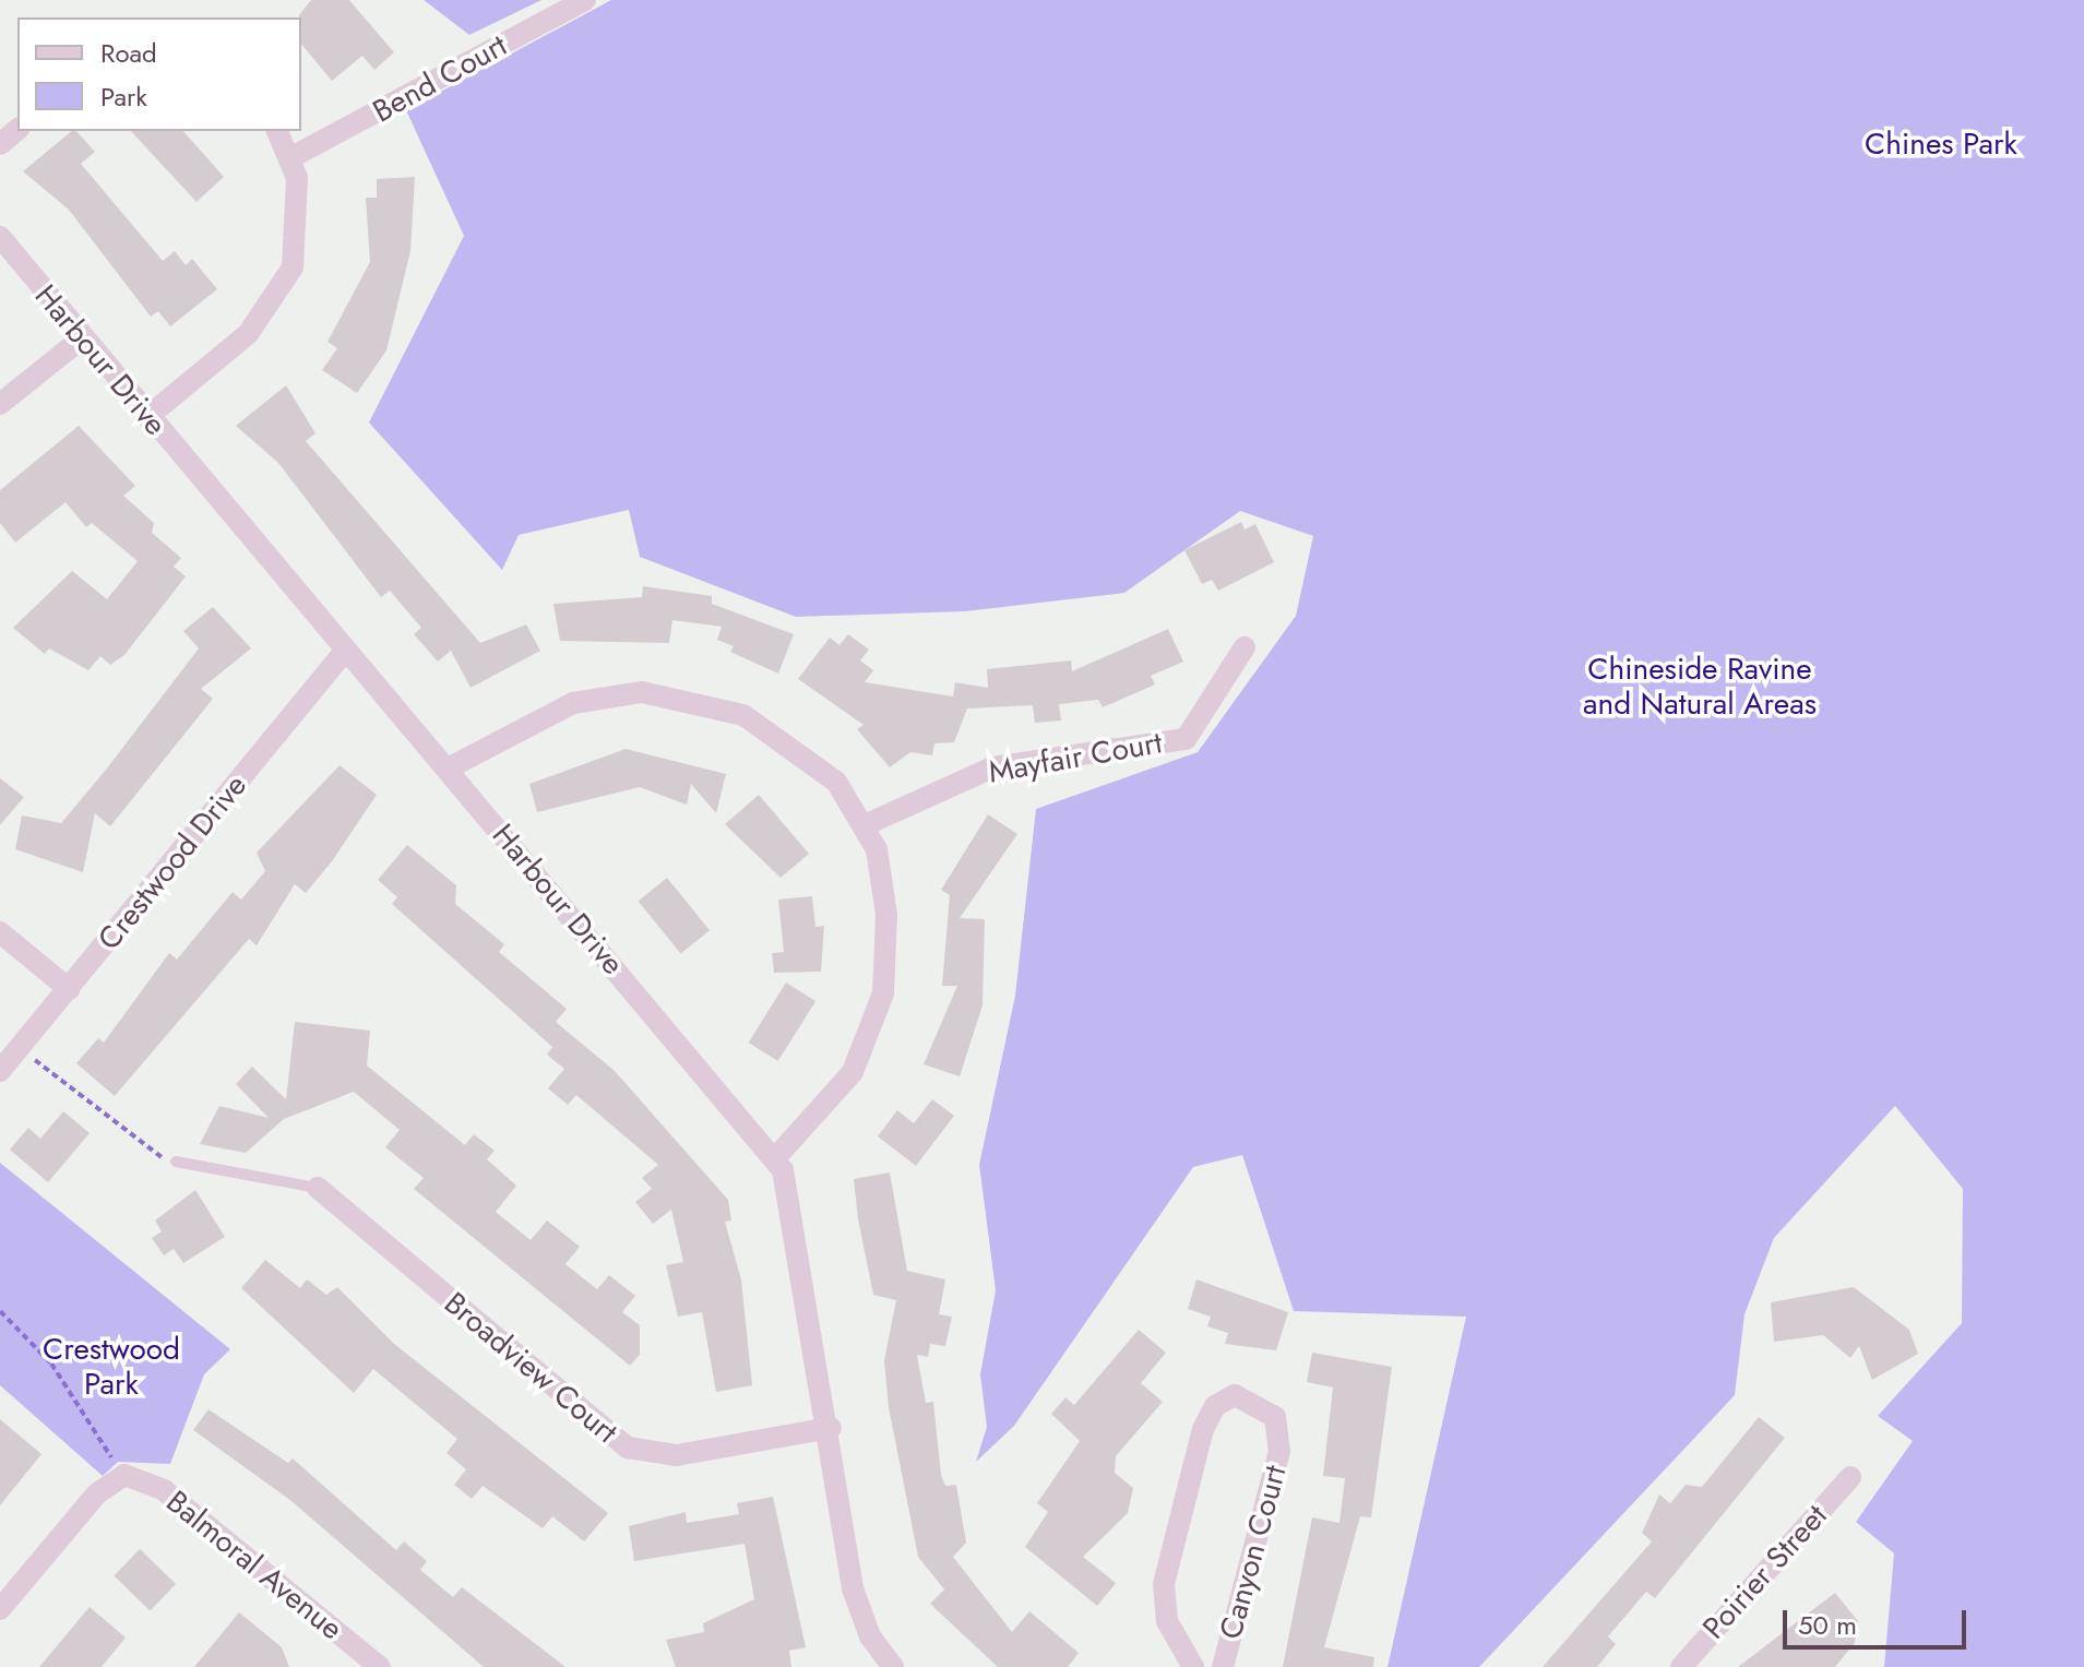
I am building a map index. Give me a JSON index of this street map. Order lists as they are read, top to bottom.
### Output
{
  "streets": {
    "street": [
      "Bend Court",
      "Harbour Drive",
      "Mayfair Court",
      "Crestwood Drive",
      "Broadview Court",
      "Canyon Court",
      "Balmoral Avenue",
      "Poirier Street"
    ]
  },
  "crossings": [
    ["Harbour Drive", "Crestwood Drive"],
    ["Harbour Drive", "Broadview Court"]
  ],
  "parks": ["Chines Park", "Chineside Ravine and Natural Areas", "Crestwood Park"],
  "legend": ["Road", "Park"],
  "scale_bar": "50 m"
}
